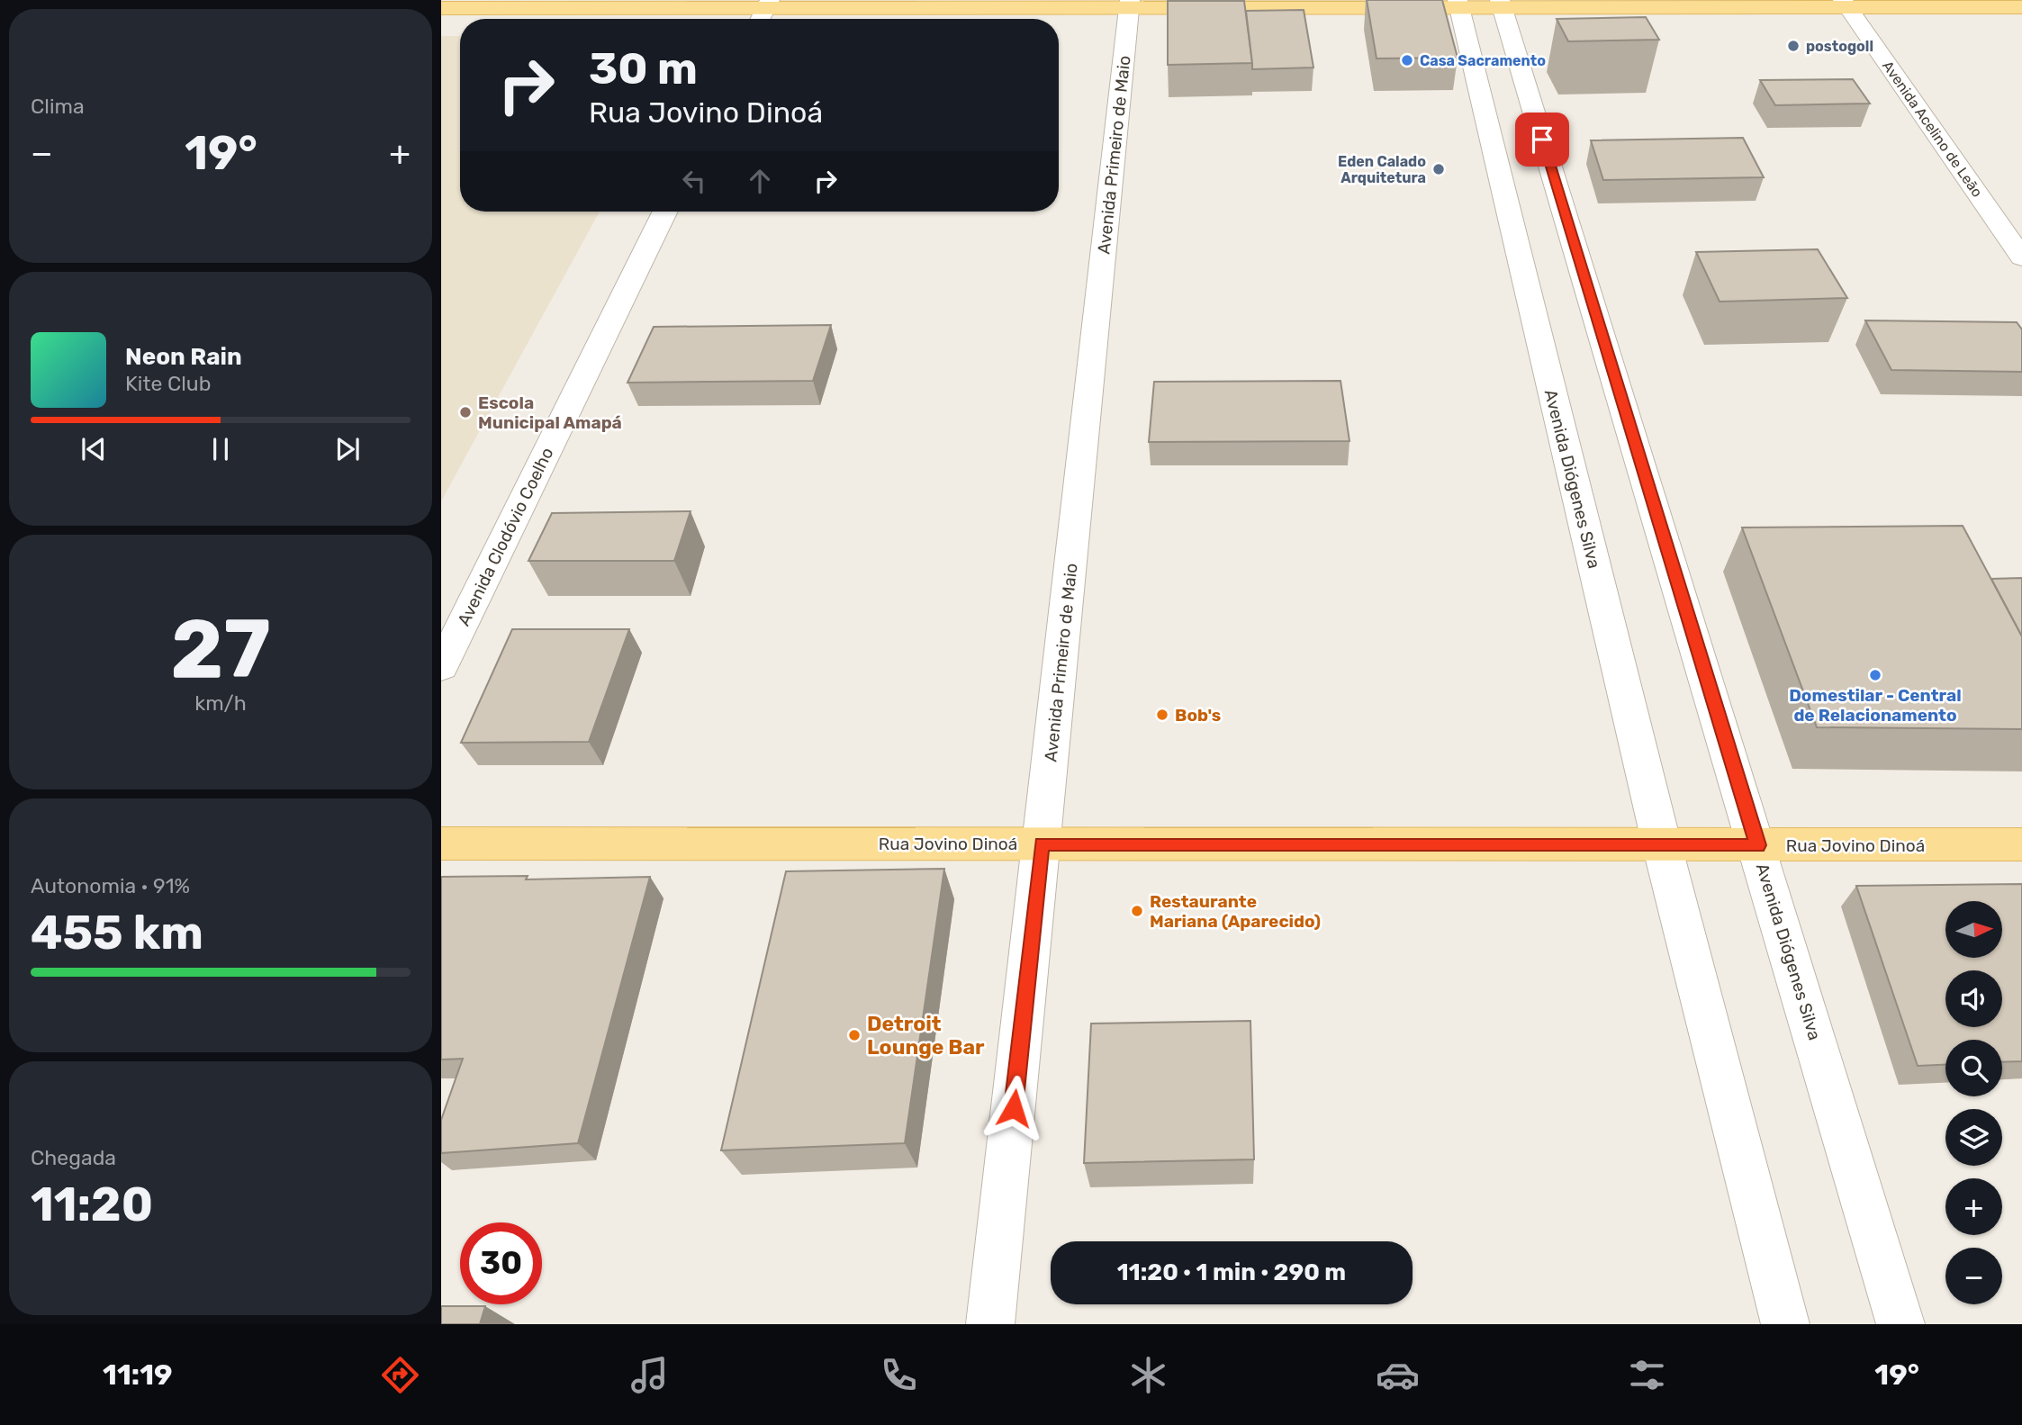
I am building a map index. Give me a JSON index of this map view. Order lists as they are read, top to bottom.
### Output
{
  "streets": {
    "main road": ["Rua Jovino Dinoá"],
    "street": [
      "Avenida Acelino de Leão",
      "Avenida Primeiro de Maio",
      "Avenida Diógenes Silva",
      "Avenida Clodóvio Coelho"
    ]
  },
  "crossings": [
    ["Avenida Primeiro de Maio", "Rua Jovino Dinoá"],
    ["Avenida Diógenes Silva", "Rua Jovino Dinoá"]
  ],
  "places": [
    "postogoll",
    "Casa Sacramento",
    "Eden Calado Arquitetura",
    "Escola Municipal Amapá",
    "Domestilar - Central de Relacionamento",
    "Bob's",
    "Restaurante Mariana (Aparecido)",
    "Detroit Lounge Bar"
  ],
  "north": "right",
  "page": {
    "tile": [
      "Clima",
      ["27", "km/h"],
      ["Autonomia · 91%", "455 km"],
      ["Chegada", "11:20"]
    ],
    "turn": ["30 m", "Rua Jovino Dinoá"],
    "heat": ["−", "19°", "+"],
    "song": ["Neon Rain", "Kite Club"],
    "map_buttons": ["+", "−"],
    "limit": "30",
    "trip": "11:20 · 1 min · 290 m",
    "tabs": ["11:19", "19°"]
  }
}
